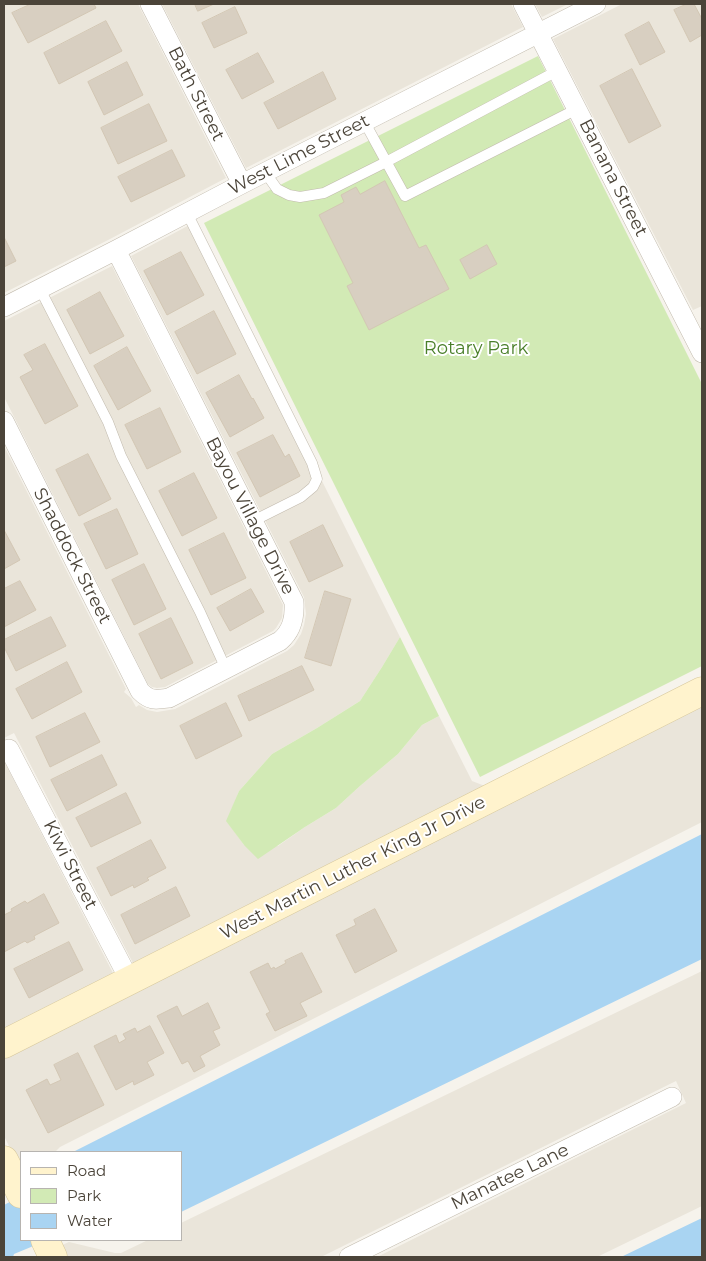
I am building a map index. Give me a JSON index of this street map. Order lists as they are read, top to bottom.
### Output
{
  "streets": {
    "street": [
      "Bath Street",
      "West Lime Street",
      "Banana Street",
      "Bayou Village Drive",
      "Shaddock Street",
      "Kiwi Street",
      "West Martin Luther King Jr Drive",
      "Manatee Lane"
    ]
  },
  "crossings": [
    ["Bath Street", "West Lime Street"],
    ["West Lime Street", "Banana Street"],
    ["West Lime Street", "Bayou Village Drive"],
    ["Bayou Village Drive", "Shaddock Street"],
    ["Kiwi Street", "West Martin Luther King Jr Drive"]
  ],
  "parks": ["Rotary Park"],
  "legend": ["Road", "Park", "Water"]
}
